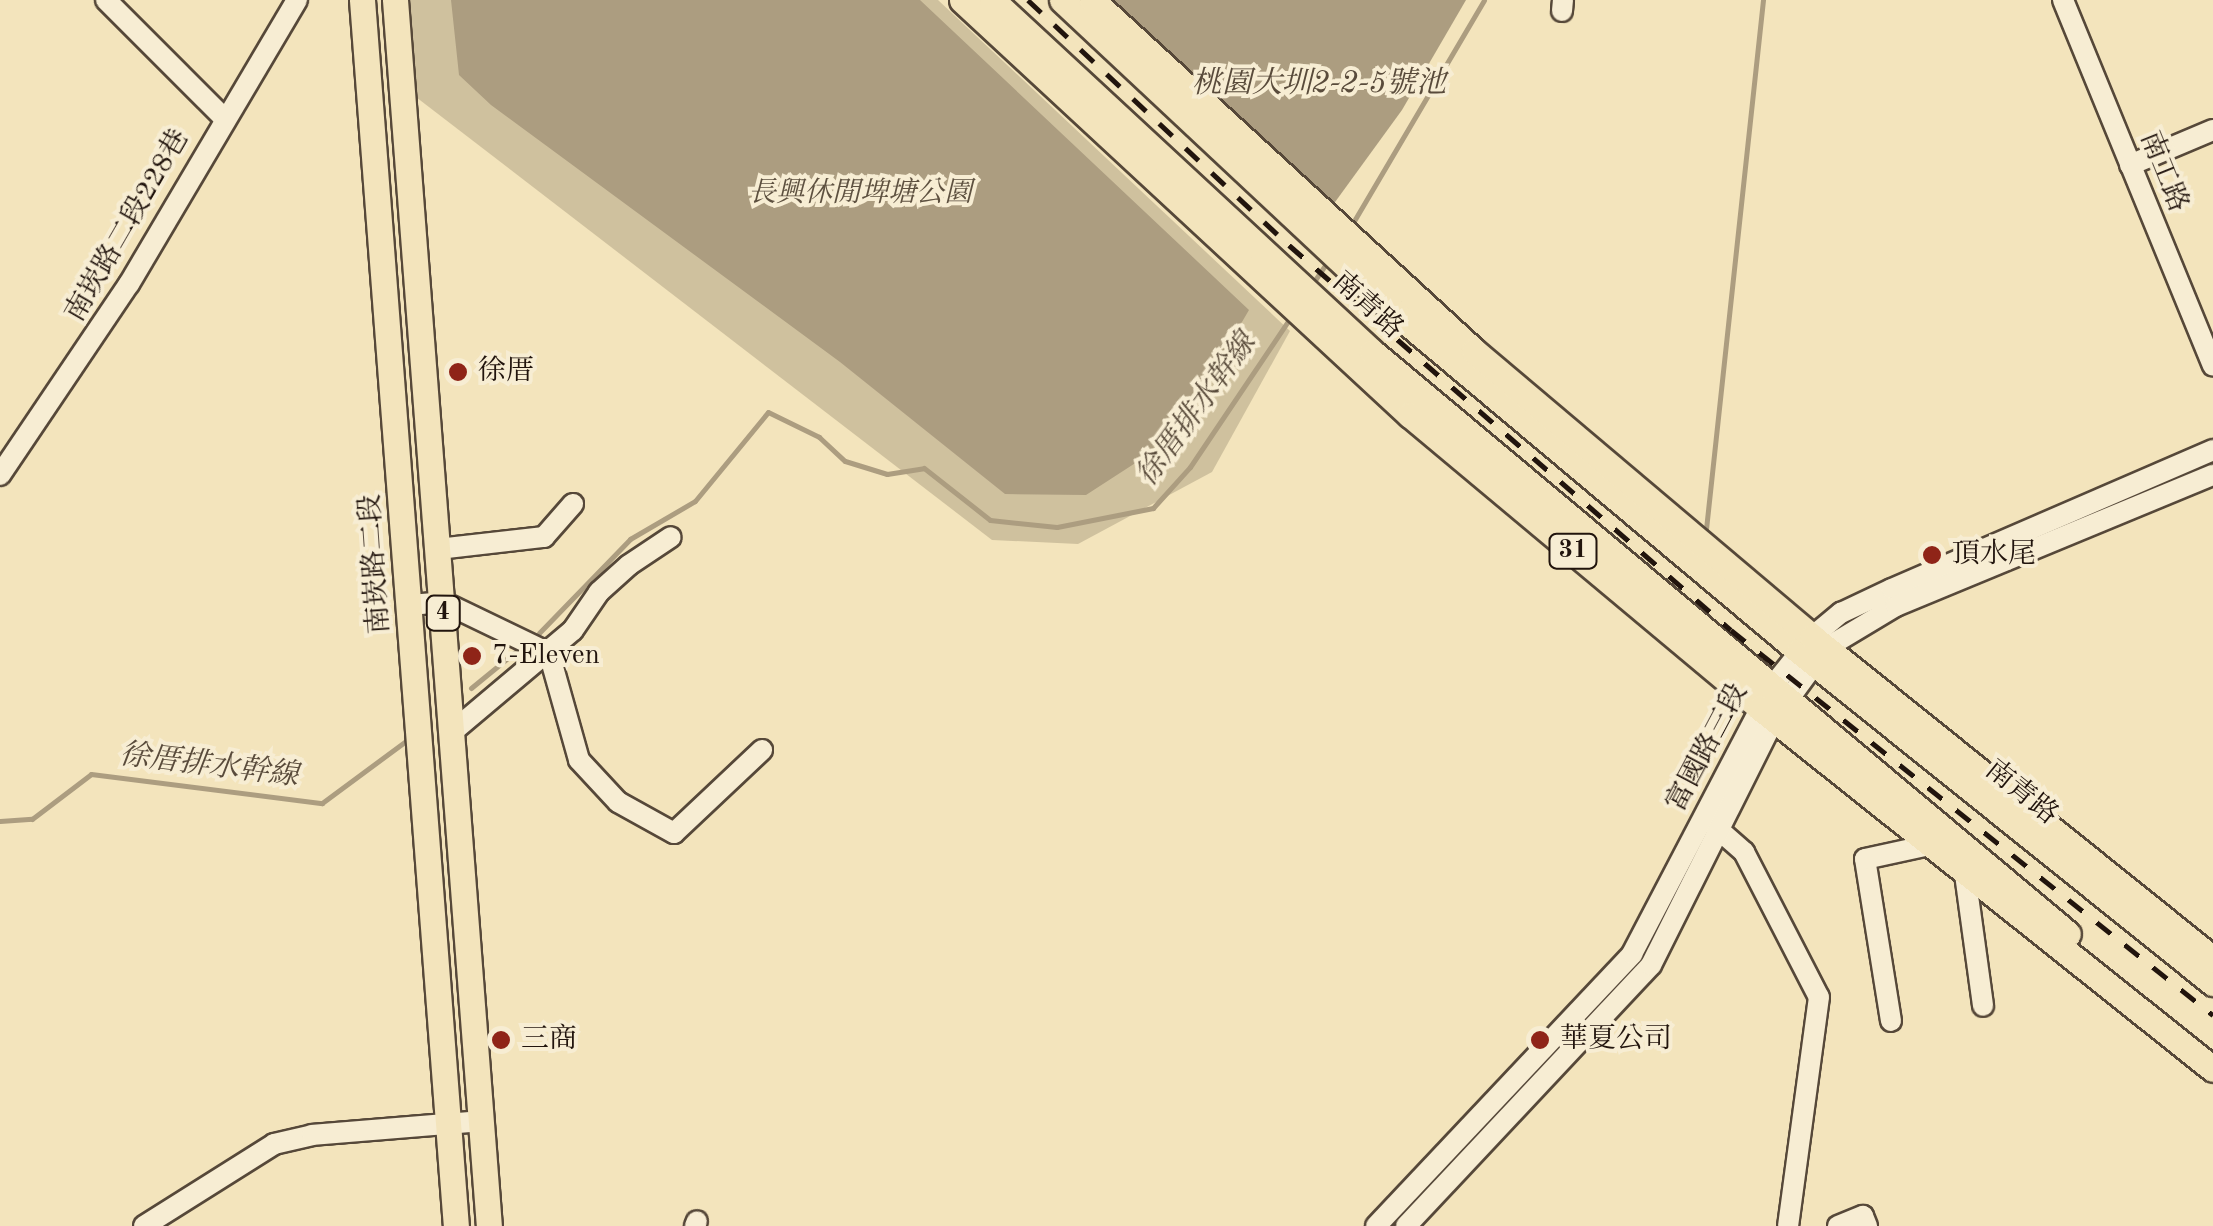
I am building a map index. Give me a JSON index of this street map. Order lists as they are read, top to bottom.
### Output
{
  "streets": {
    "main road": [
      "南青路",
      "31",
      "南崁路二段",
      "4"
    ],
    "street": ["南工路", "南崁路二段228巷", "富國路三段"]
  },
  "crossings": [
    ["南青路", "31"],
    ["南青路", "富國路三段"],
    ["31", "富國路三段"]
  ],
  "water": ["桃園大圳2-2-5號池", "徐厝排水幹線"],
  "parks": ["長興休閒埤塘公園"],
  "places": [
    "徐厝",
    "頂水尾",
    "7-Eleven",
    "三商",
    "華夏公司"
  ]
}
